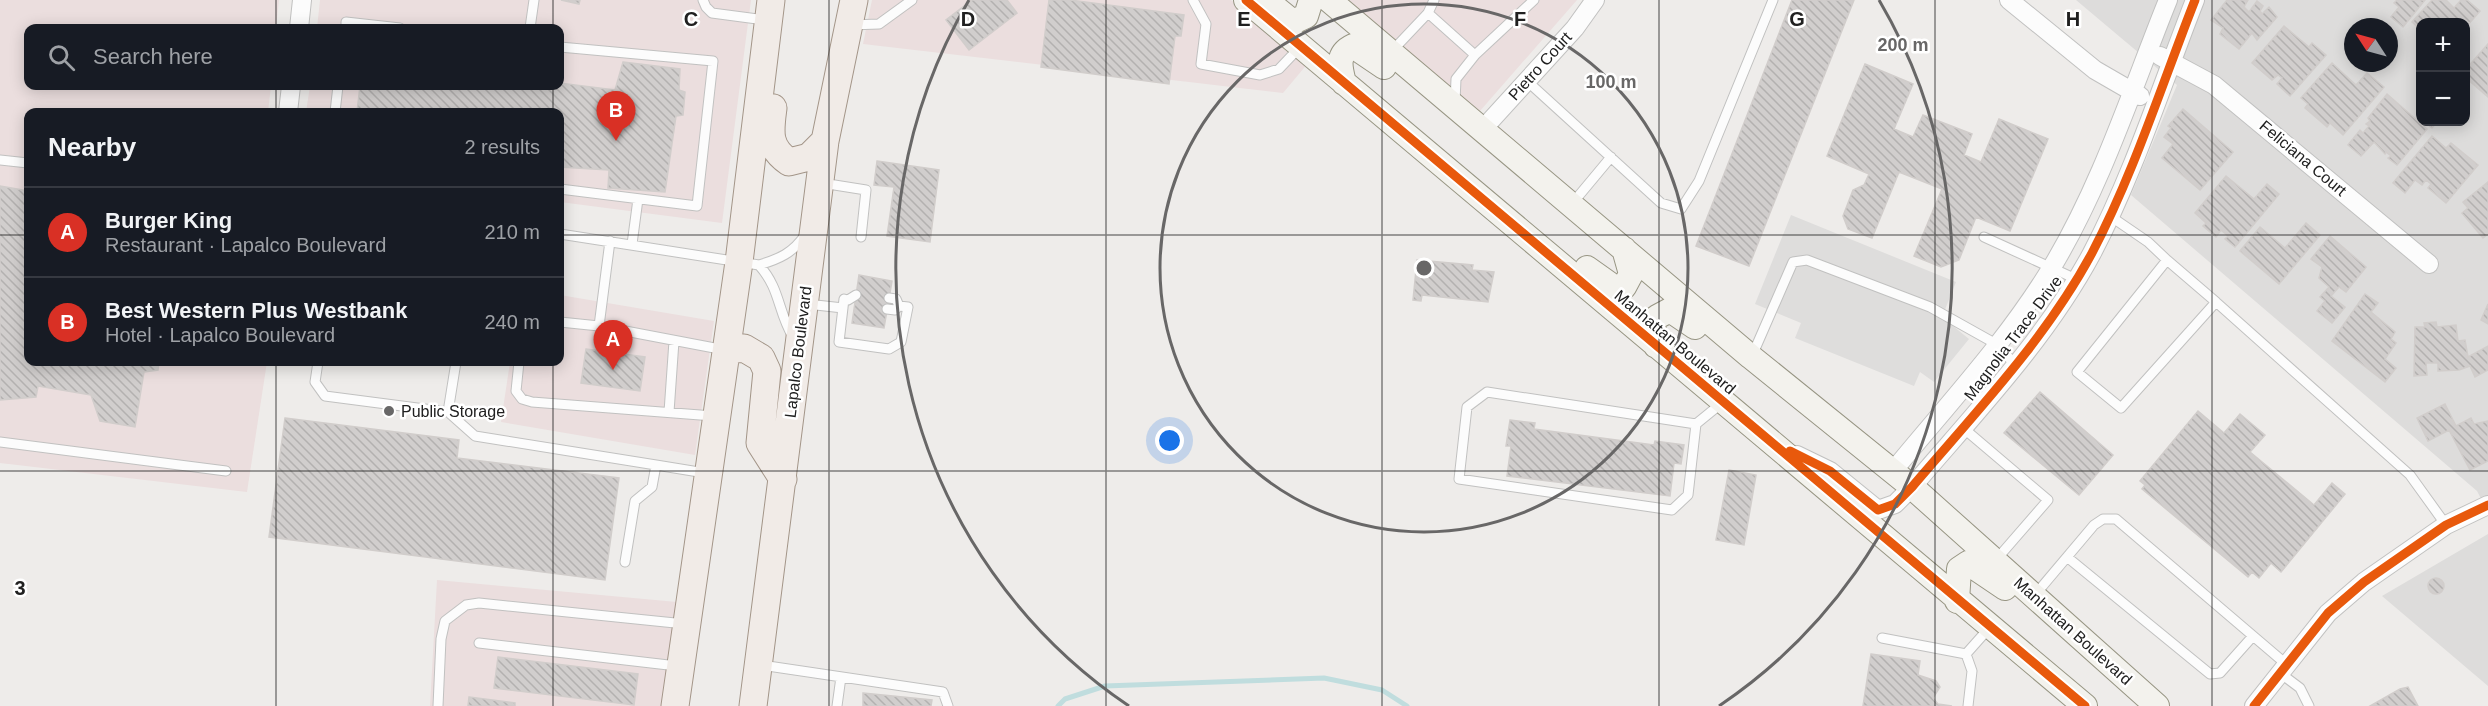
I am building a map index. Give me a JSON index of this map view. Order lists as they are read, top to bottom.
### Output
{
  "streets": {
    "main road": ["Lapalco Boulevard"],
    "street": [
      "Pietro Court",
      "Feliciana Court",
      "Magnolia Trace Drive",
      "Manhattan Boulevard"
    ]
  },
  "crossings": [
    ["Pietro Court", "Manhattan Boulevard"],
    ["Feliciana Court", "Magnolia Trace Drive"],
    ["Magnolia Trace Drive", "Manhattan Boulevard"]
  ],
  "places": ["Public Storage"],
  "north": "top left",
  "page": {
    "map_buttons": ["+", "−"],
    "search": "Search here",
    "pins": ["B", "A"],
    "heading": ["Nearby", "2 results"],
    "list": [
      {
        "mark": "A",
        "name": "Burger King",
        "note": "Restaurant · Lapalco Boulevard",
        "value": "210 m"
      },
      {
        "mark": "B",
        "name": "Best Western Plus Westbank",
        "note": "Hotel · Lapalco Boulevard",
        "value": "240 m"
      }
    ]
  },
  "grid": {
    "columns": [
      "C",
      "D",
      "E",
      "F",
      "G",
      "H"
    ],
    "rows": ["3"]
  },
  "rings": ["200 m", "100 m"]
}
